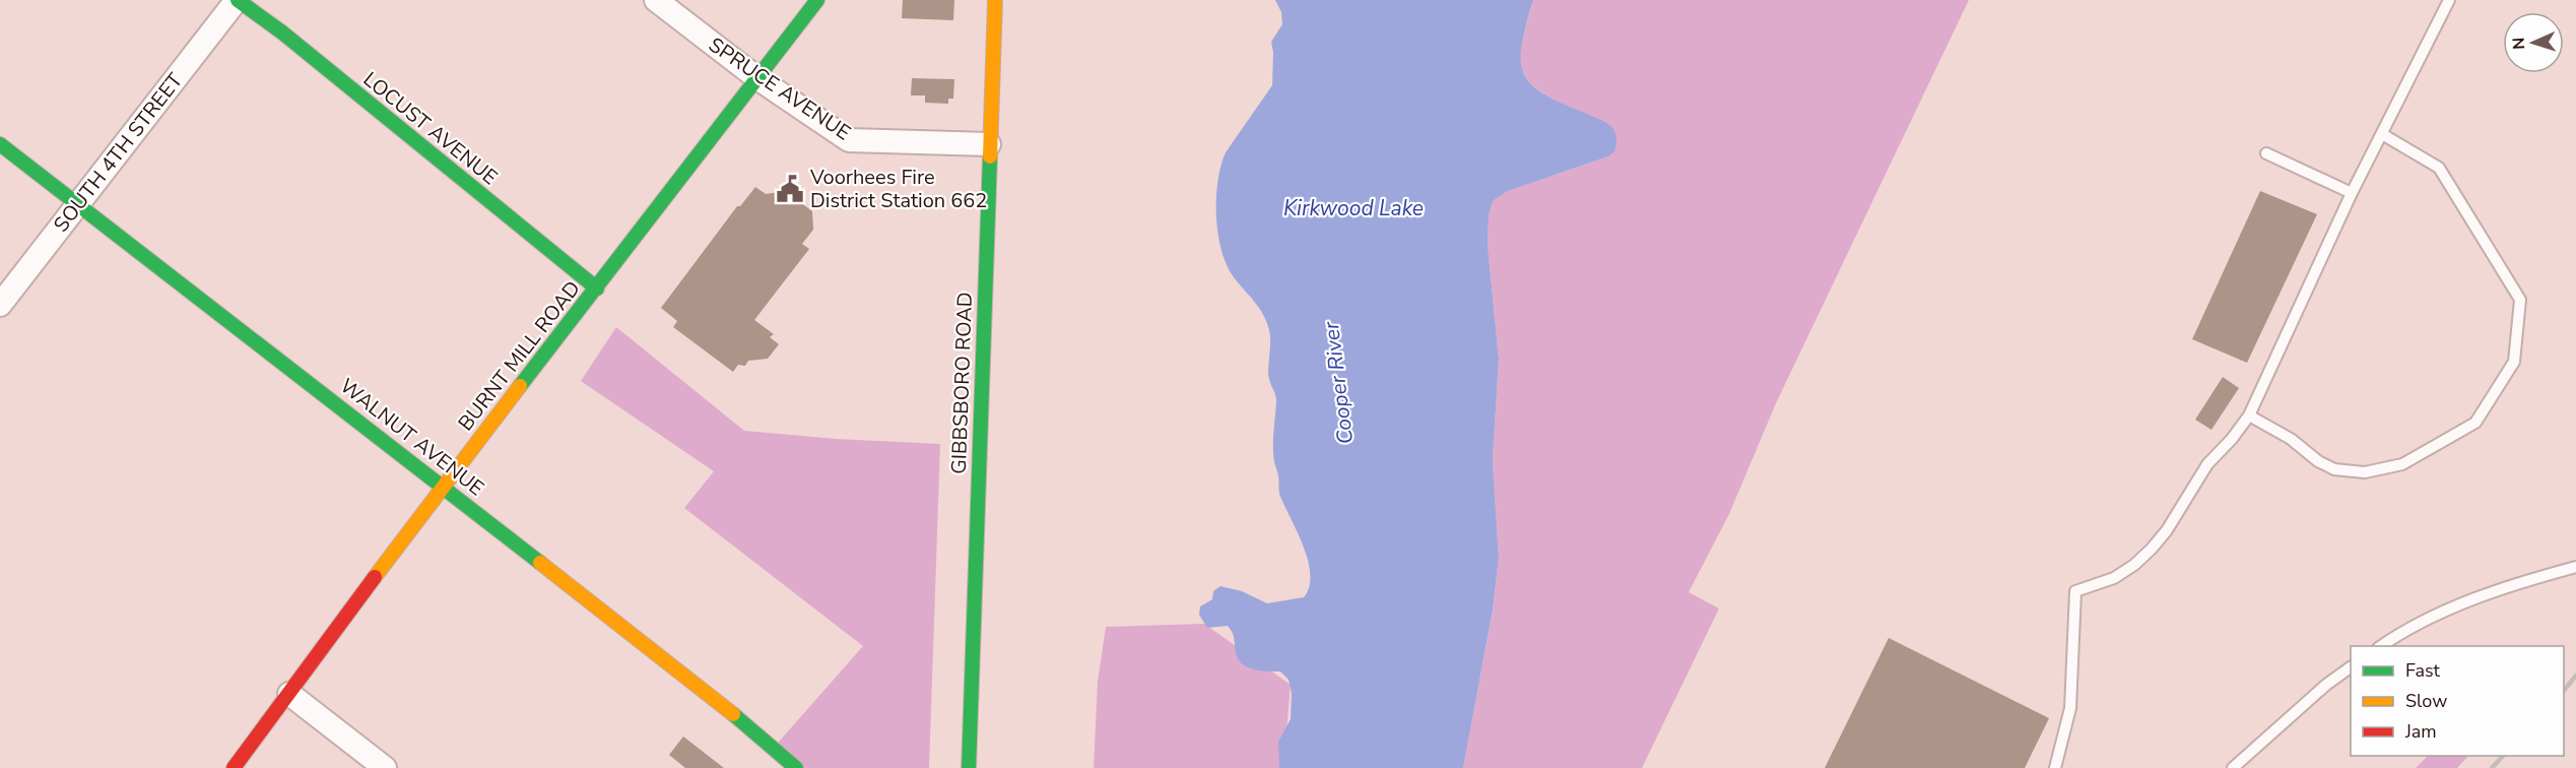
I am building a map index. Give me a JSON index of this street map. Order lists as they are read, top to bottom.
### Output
{
  "streets": {
    "street": [
      "SPRUCE AVENUE",
      "LOCUST AVENUE",
      "SOUTH 4TH STREET",
      "BURNT MILL ROAD",
      "GIBBSBORO ROAD",
      "WALNUT AVENUE"
    ]
  },
  "crossings": [
    ["SPRUCE AVENUE", "BURNT MILL ROAD"],
    ["SPRUCE AVENUE", "GIBBSBORO ROAD"],
    ["LOCUST AVENUE", "SOUTH 4TH STREET"],
    ["LOCUST AVENUE", "BURNT MILL ROAD"],
    ["SOUTH 4TH STREET", "WALNUT AVENUE"],
    ["BURNT MILL ROAD", "WALNUT AVENUE"]
  ],
  "water": ["Kirkwood Lake", "Cooper River"],
  "places": {
    "public building": ["Voorhees Fire District Station 662"]
  },
  "legend": ["Fast", "Slow", "Jam"],
  "north": "left"
}
